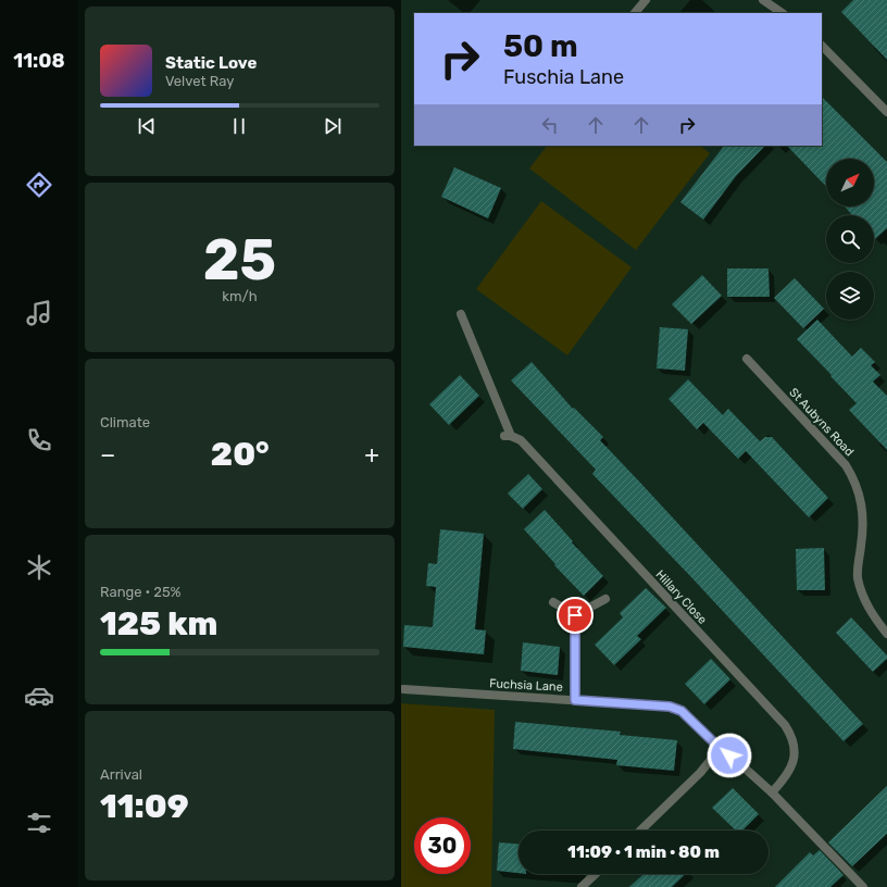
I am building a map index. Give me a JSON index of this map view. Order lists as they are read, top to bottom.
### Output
{
  "streets": {
    "street": ["St Aubyns Road", "Hillary Close", "Fuchsia Lane"]
  },
  "crossings": [
    ["Hillary Close", "Fuchsia Lane"]
  ],
  "north": "top right",
  "page": {
    "tabs": "11:08",
    "turn": ["50 m", "Fuschia Lane"],
    "song": ["Static Love", "Velvet Ray"],
    "tile": [
      ["25", "km/h"],
      "Climate",
      ["Range · 25%", "125 km"],
      ["Arrival", "11:09"]
    ],
    "heat": ["−", "20°", "+"],
    "limit": "30",
    "trip": "11:09 · 1 min · 80 m"
  }
}
